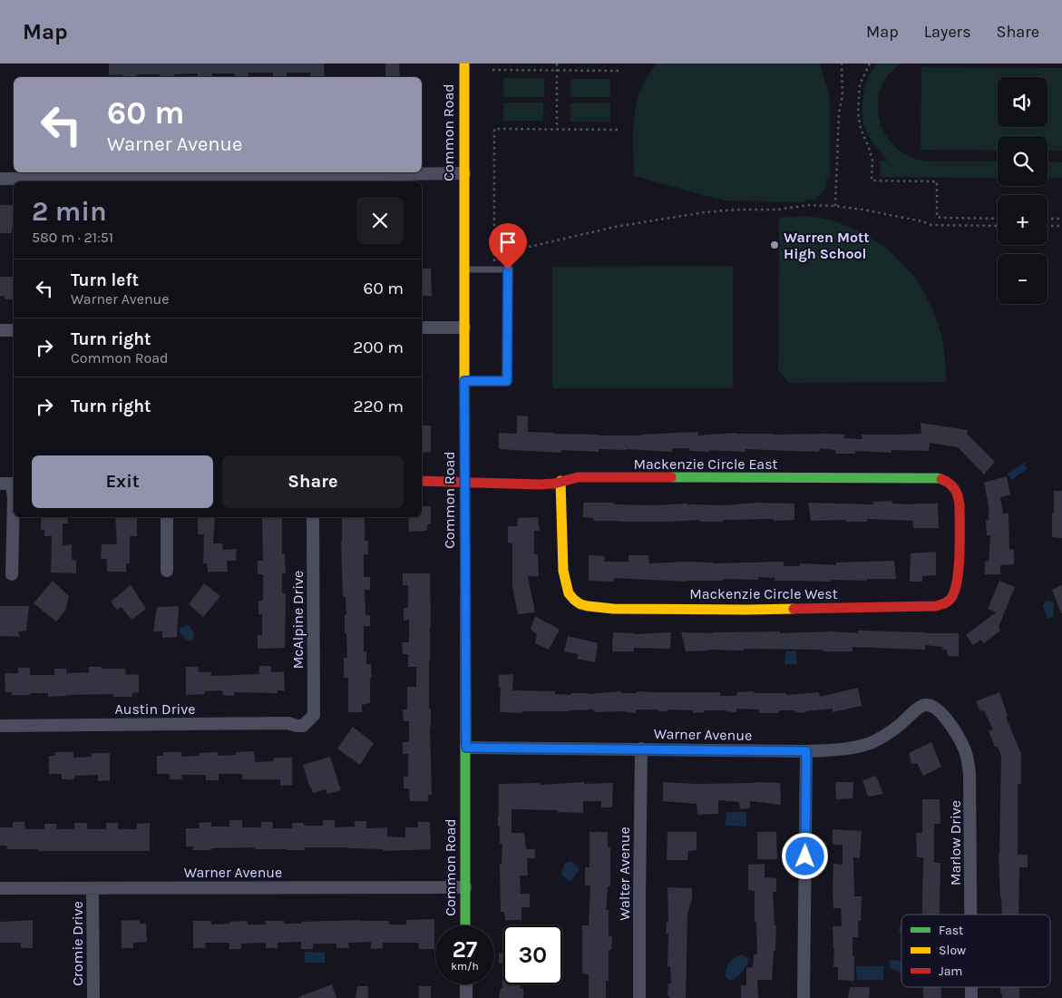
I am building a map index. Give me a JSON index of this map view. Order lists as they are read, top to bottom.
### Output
{
  "streets": {
    "street": [
      "Common Road",
      "Mackenzie Circle East",
      "Mackenzie Circle West",
      "McAlpine Drive",
      "Austin Drive",
      "Warner Avenue",
      "Marlow Drive",
      "Walter Avenue",
      "Cromie Drive"
    ]
  },
  "crossings": [
    ["Common Road", "Mackenzie Circle East"],
    ["Common Road", "Warner Avenue"],
    ["Mackenzie Circle East", "Mackenzie Circle West"],
    ["McAlpine Drive", "Austin Drive"],
    ["Warner Avenue", "Marlow Drive"],
    ["Warner Avenue", "Walter Avenue"],
    ["Warner Avenue", "Cromie Drive"]
  ],
  "places": ["Warren Mott High School"],
  "legend": ["Fast", "Slow", "Jam"],
  "page": {
    "header": "Map",
    "nav": ["Map", "Layers", "Share"],
    "map_buttons": ["+", "−"],
    "turn": ["60 m", "Warner Avenue"],
    "heading": ["2 min", "580 m · 21:51"],
    "list": [
      {
        "name": "Turn left",
        "note": "Warner Avenue",
        "value": "60 m"
      },
      {
        "name": "Turn right",
        "note": "Common Road",
        "value": "200 m"
      },
      {
        "name": "Turn right",
        "value": "220 m"
      }
    ],
    "buttons": ["Exit", "Share"],
    "speed": "27 km/h",
    "limit": "30"
  }
}
